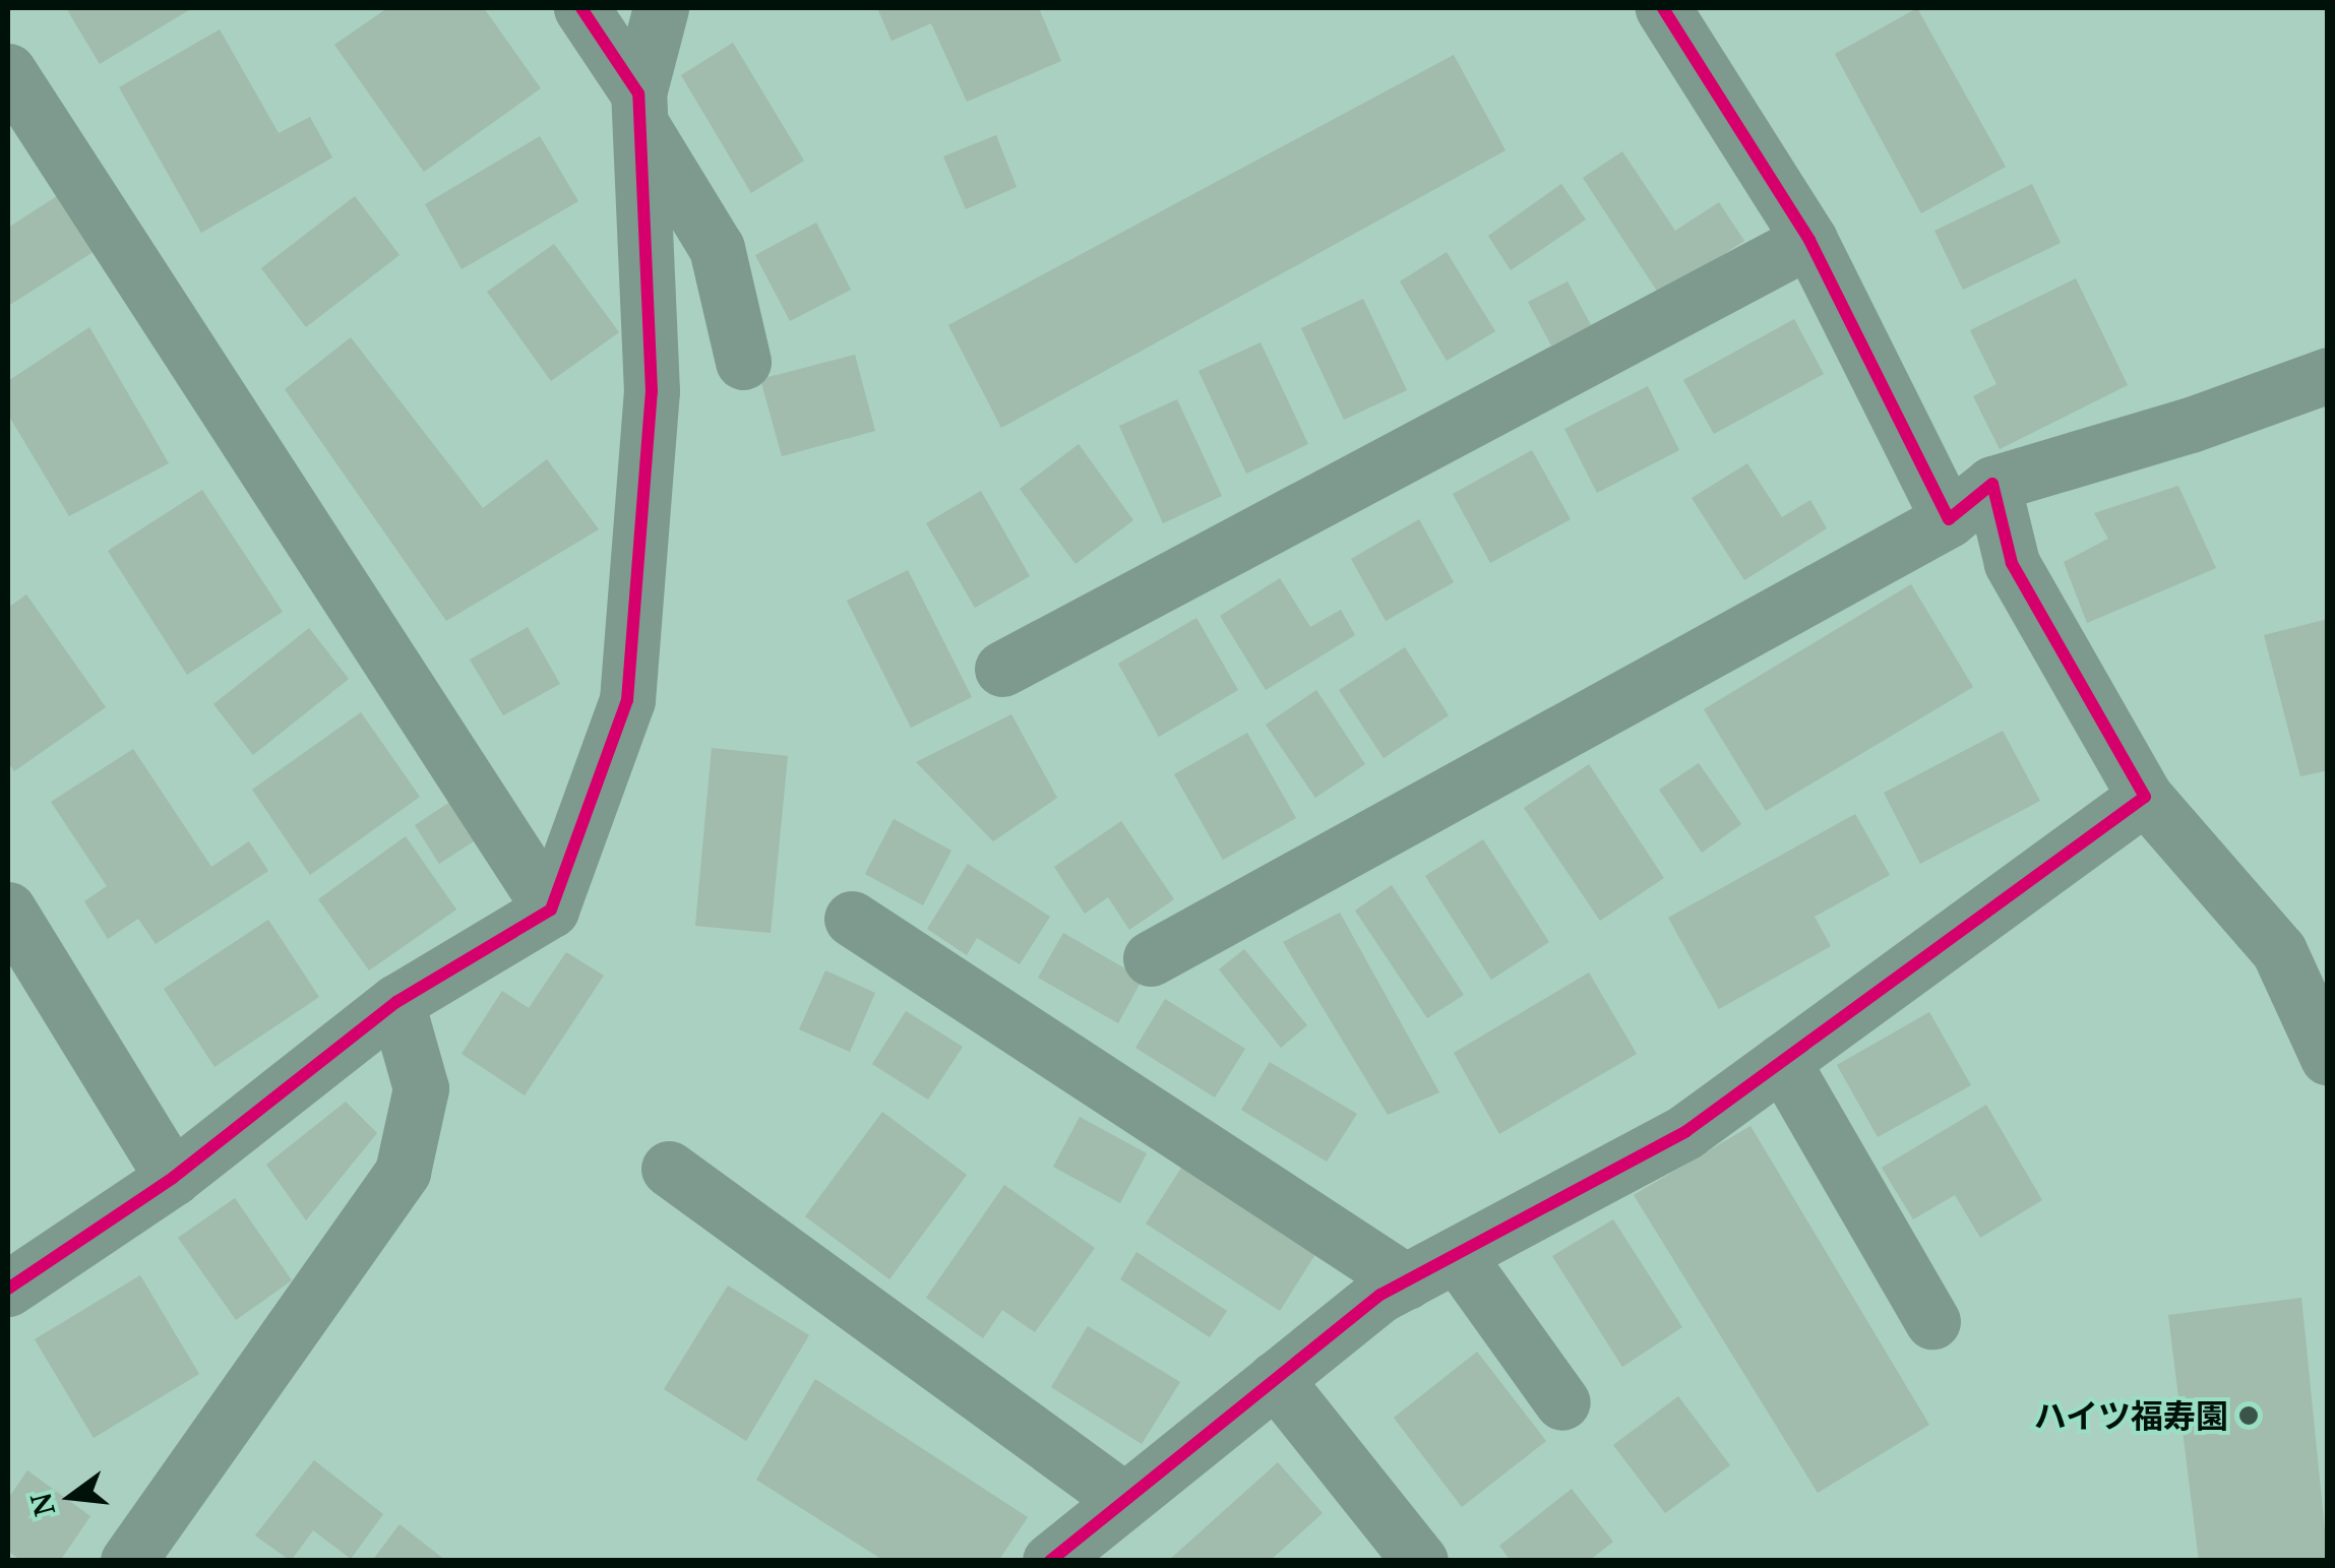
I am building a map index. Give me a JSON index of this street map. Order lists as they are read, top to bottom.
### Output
{
  "places": ["ハイツ福寿園"],
  "north": "left"
}
